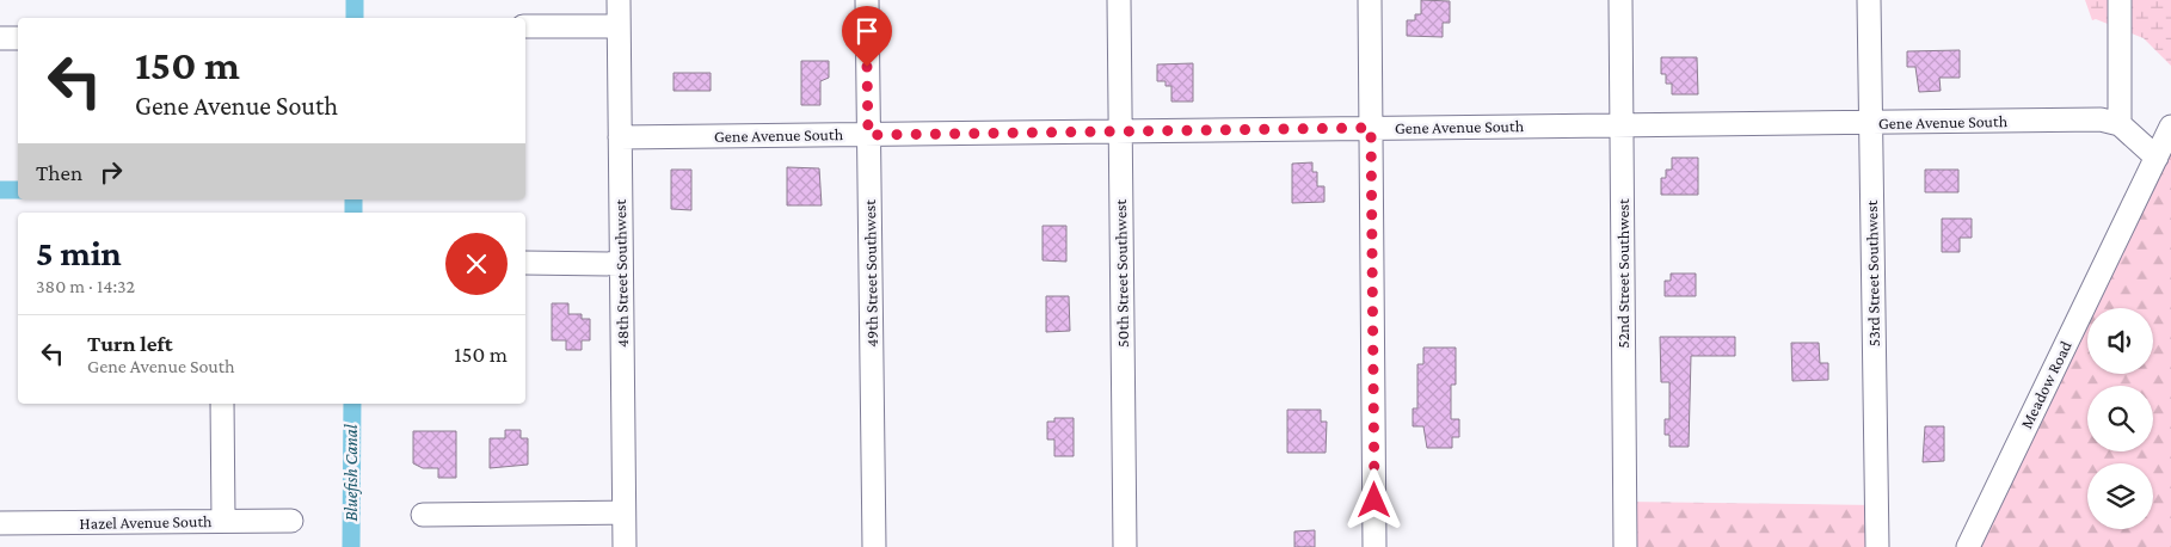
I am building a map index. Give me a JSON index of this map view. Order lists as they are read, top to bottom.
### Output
{
  "streets": {
    "street": [
      "Gene Avenue South",
      "48th Street Southwest",
      "49th Street Southwest",
      "50th Street Southwest",
      "52nd Street Southwest",
      "53rd Street Southwest",
      "Meadow Road",
      "Hazel Avenue South"
    ]
  },
  "crossings": [
    ["Gene Avenue South", "48th Street Southwest"],
    ["Gene Avenue South", "49th Street Southwest"],
    ["Gene Avenue South", "50th Street Southwest"],
    ["Gene Avenue South", "52nd Street Southwest"],
    ["Gene Avenue South", "53rd Street Southwest"]
  ],
  "water": ["Bluefish Canal"],
  "page": {
    "turn": ["150 m", "Gene Avenue South"],
    "then": "Then",
    "heading": ["5 min", "380 m · 14:32"],
    "list": [
      {
        "name": "Turn left",
        "note": "Gene Avenue South",
        "value": "150 m"
      }
    ]
  }
}
